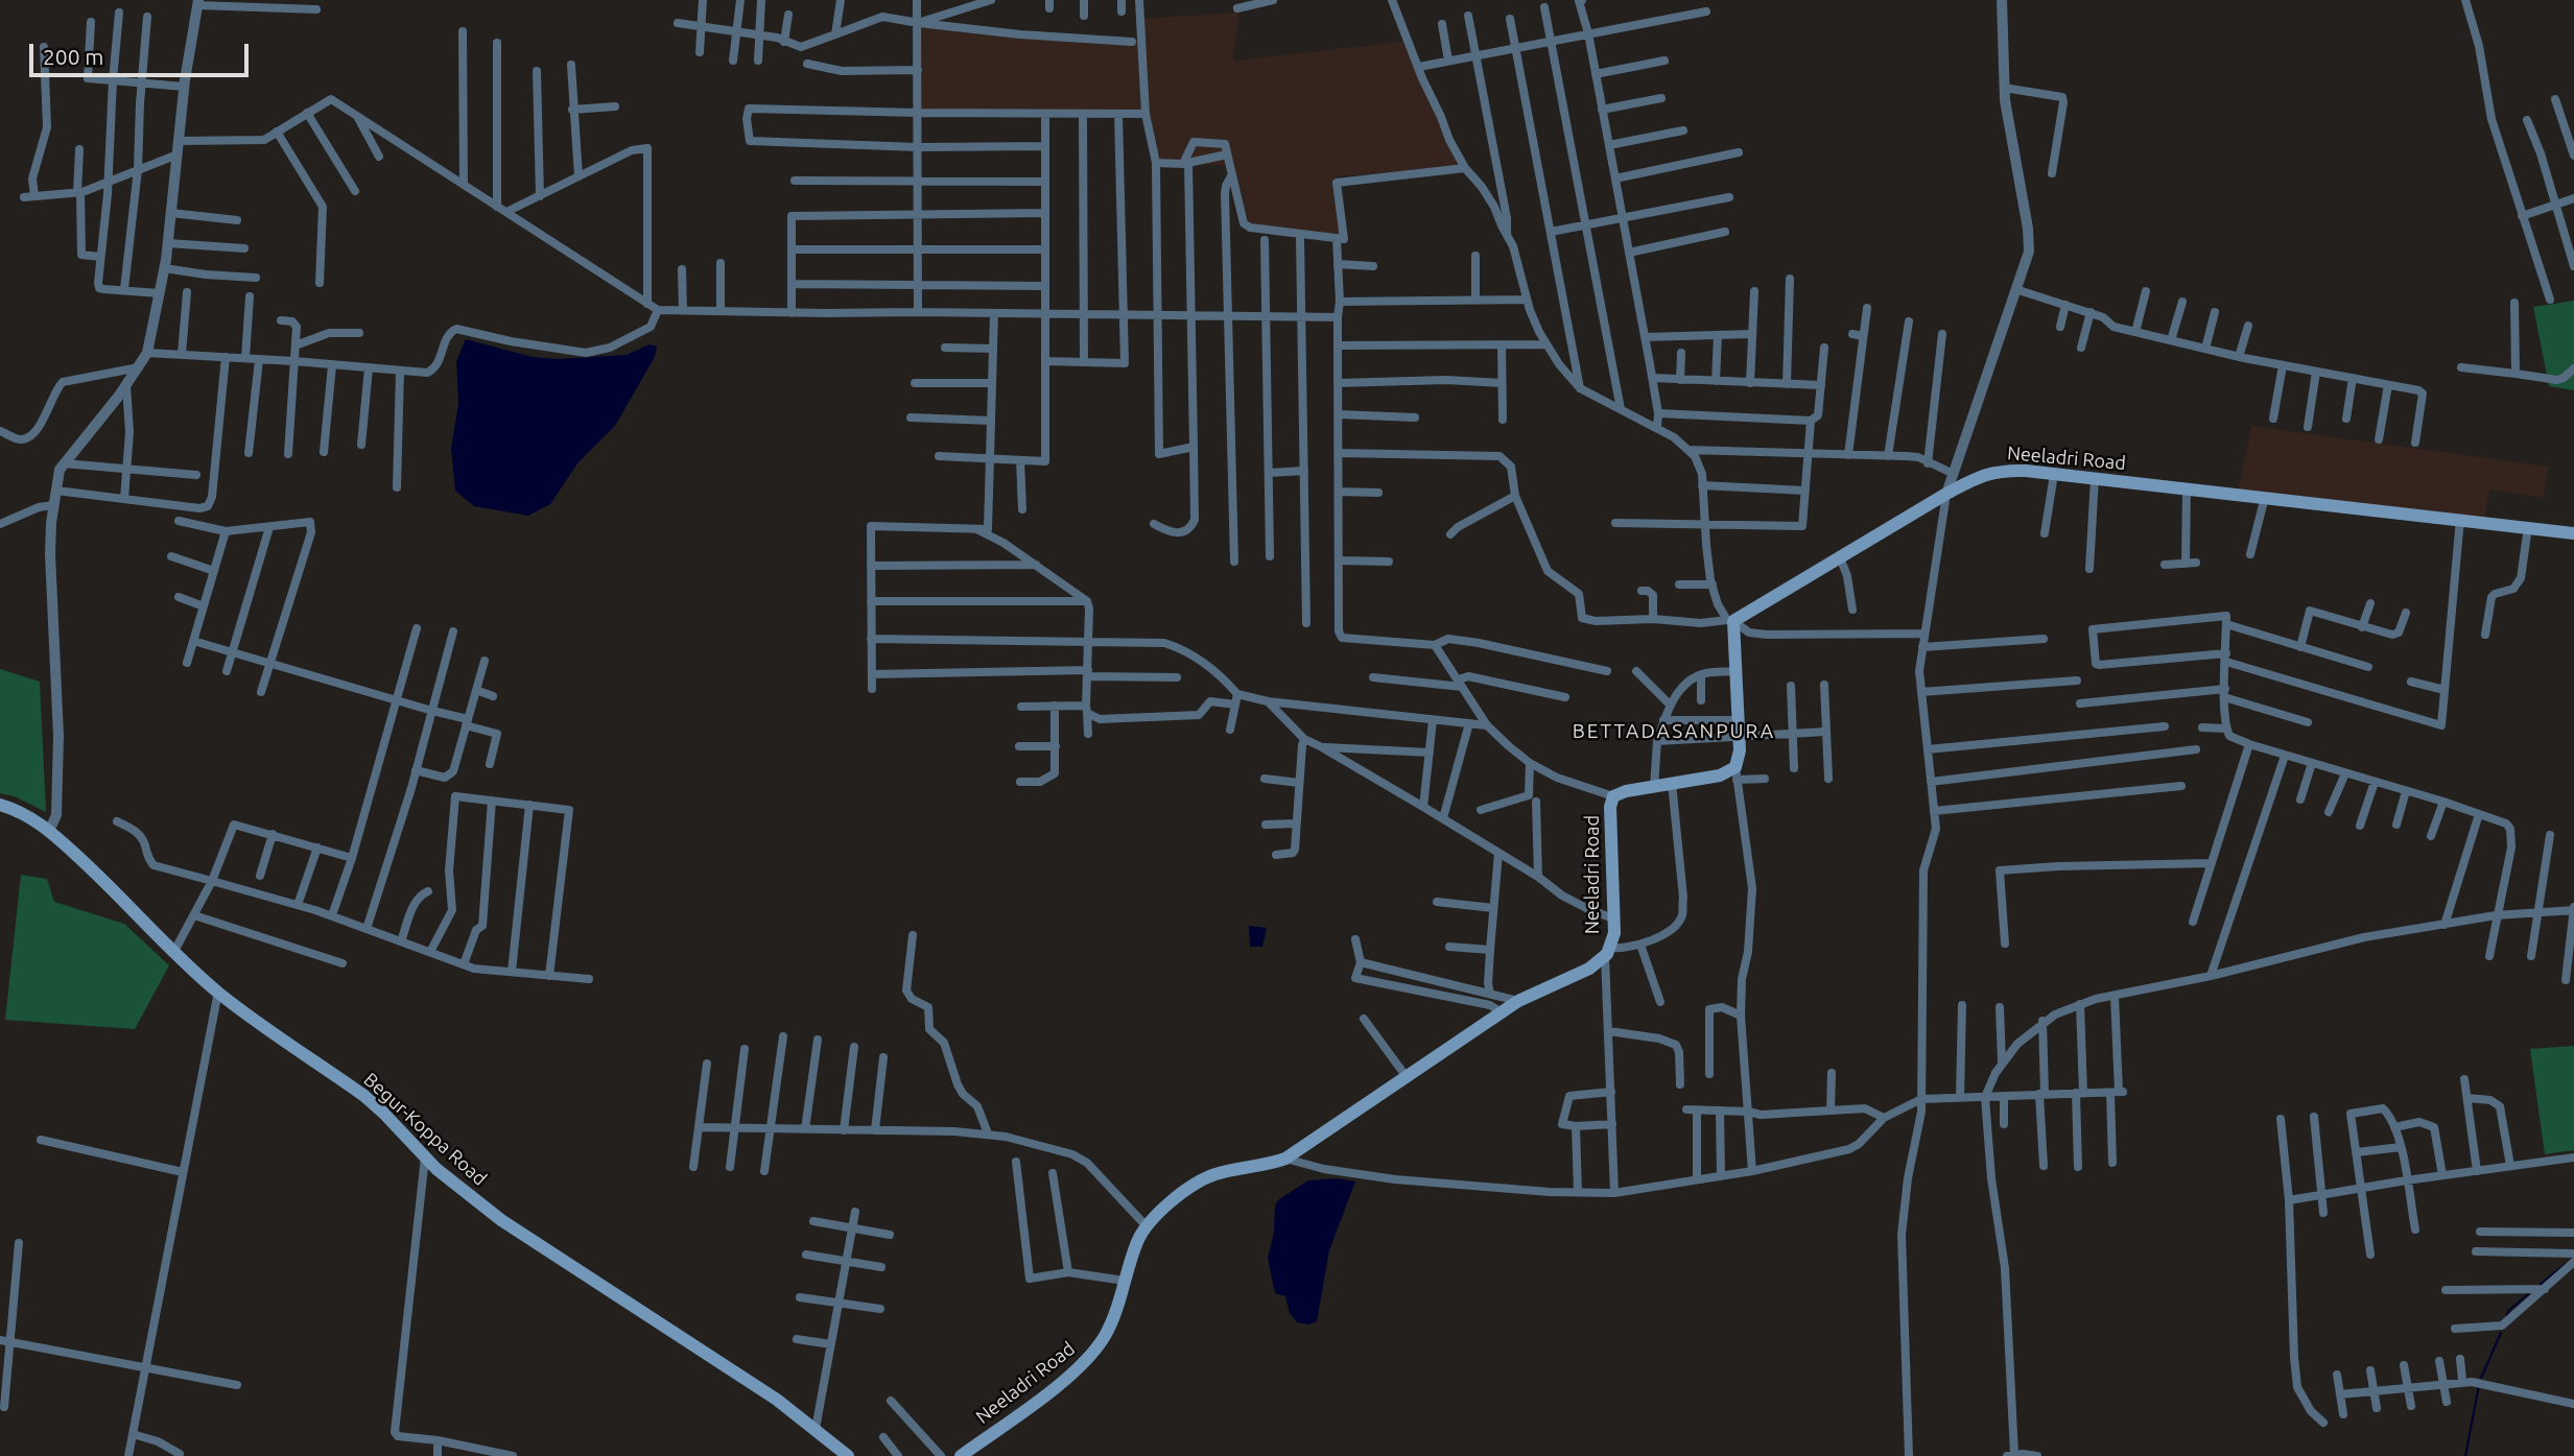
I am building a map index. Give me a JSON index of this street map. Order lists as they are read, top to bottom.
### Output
{
  "streets": {
    "main road": ["Neeladri Road", "Begur-Koppa Road"]
  },
  "districts": ["BETTADASANPURA"],
  "scale_bar": "200 m"
}
